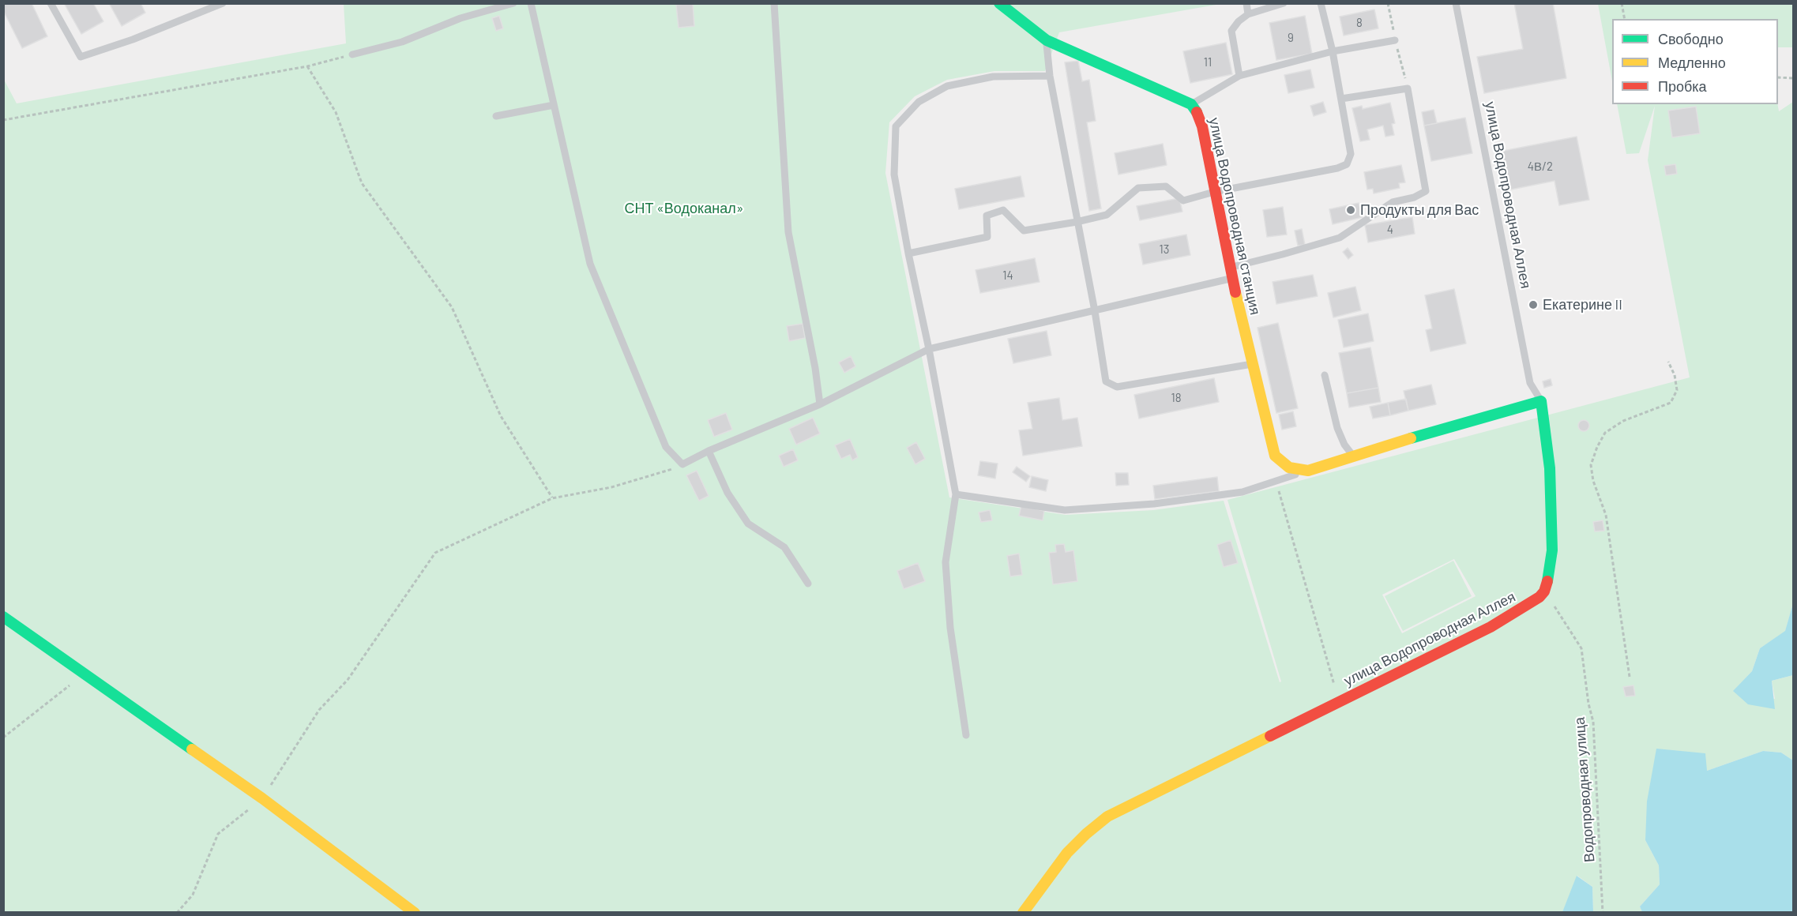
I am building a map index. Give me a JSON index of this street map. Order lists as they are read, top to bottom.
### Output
{
  "streets": {
    "street": ["улица Водопроводная Аллея", "улица Водопроводная станция"],
    "path": ["Водопроводная улица"]
  },
  "crossings": [
    ["улица Водопроводная Аллея", "Водопроводная улица"]
  ],
  "parks": ["СНТ «Водоканал»"],
  "places": ["Продукты для Вас", "Екатерине II"],
  "house_numbers": [
    "8",
    "9",
    "11",
    "4В/2",
    "4",
    "13",
    "14",
    "18"
  ],
  "legend": ["Свободно", "Медленно", "Пробка"]
}
